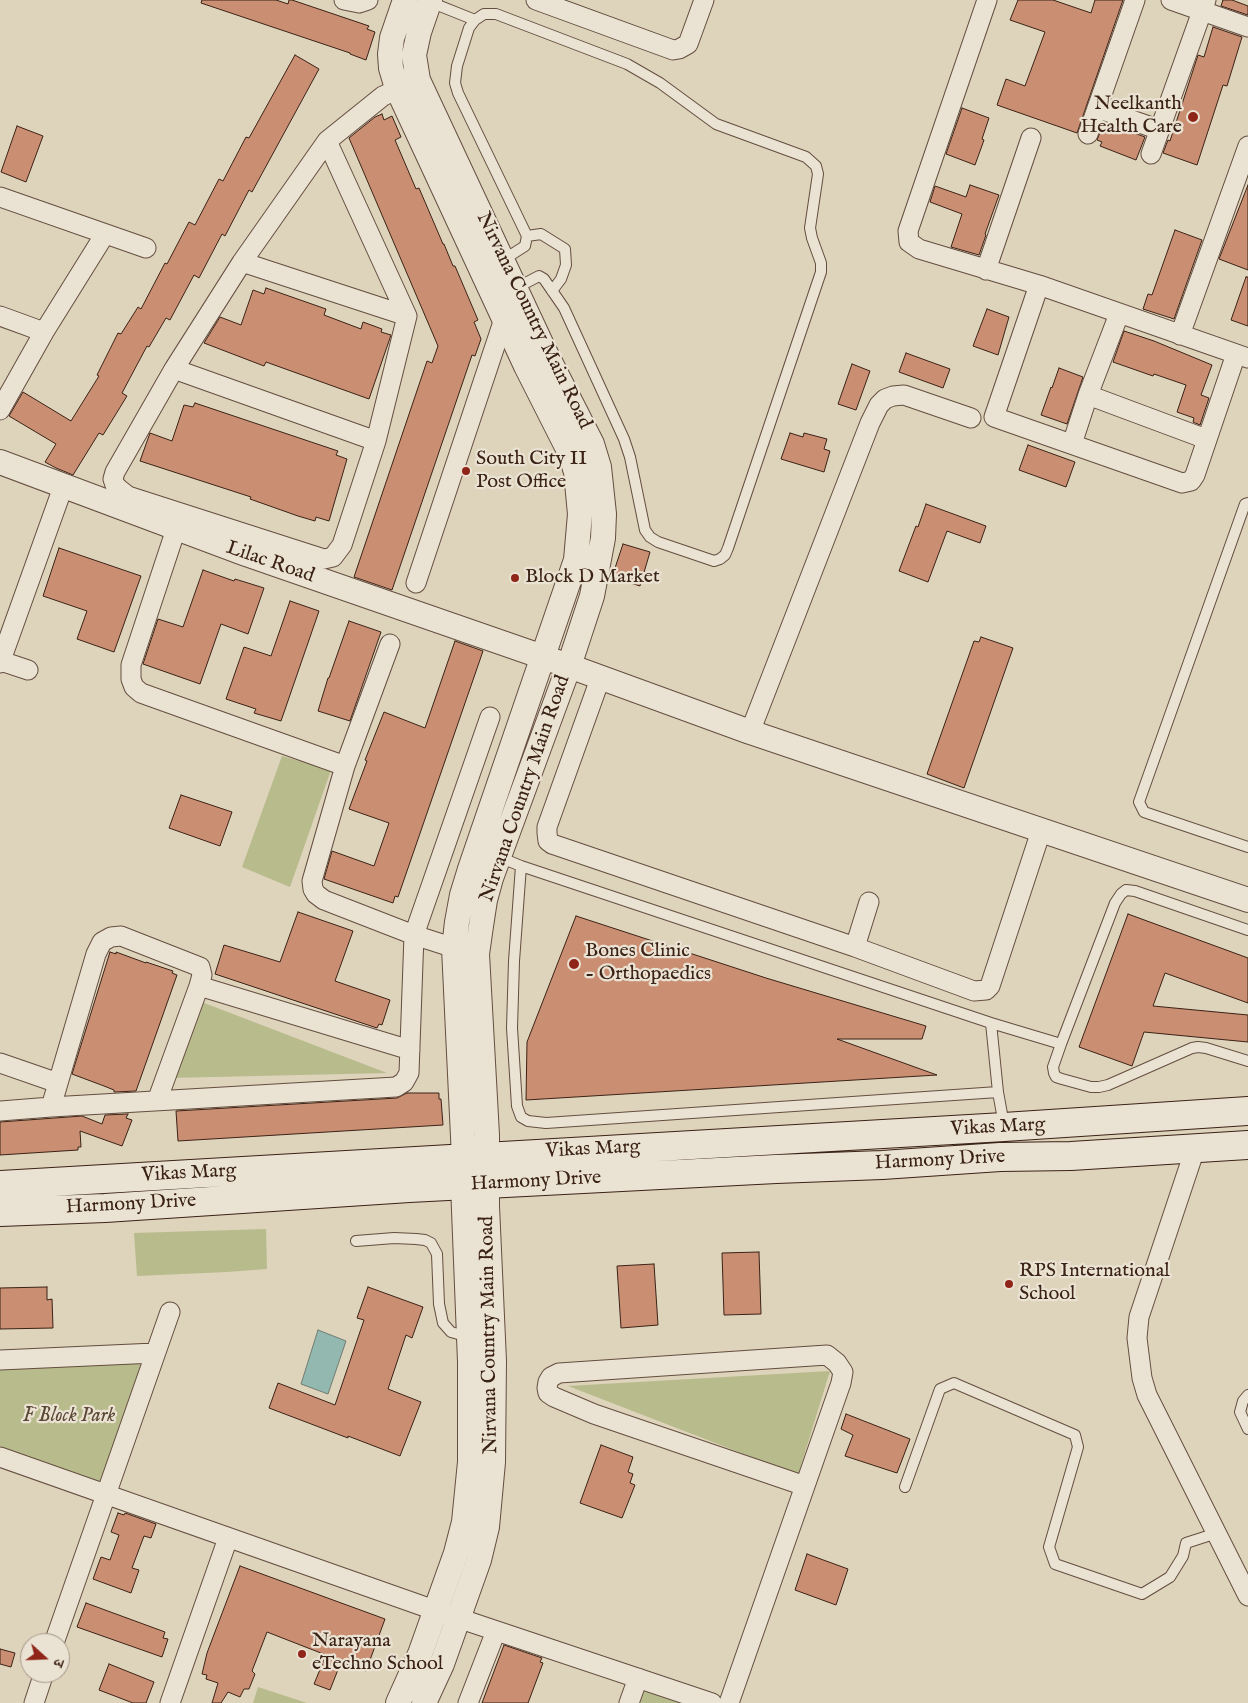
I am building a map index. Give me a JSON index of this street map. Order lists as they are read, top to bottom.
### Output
{
  "streets": {
    "main road": ["Vikas Marg", "Harmony Drive"],
    "street": ["Nirvana Country Main Road", "Lilac Road"]
  },
  "crossings": [
    ["Nirvana Country Main Road", "Lilac Road"],
    ["Nirvana Country Main Road", "Vikas Marg"],
    ["Nirvana Country Main Road", "Harmony Drive"]
  ],
  "parks": ["F Block Park"],
  "places": [
    "Neelkanth Health Care",
    "South City II Post Office",
    "Block D Market",
    "Bones Clinic - Orthopaedics",
    "RPS International School",
    "Narayana eTechno School"
  ],
  "north": "right"
}
